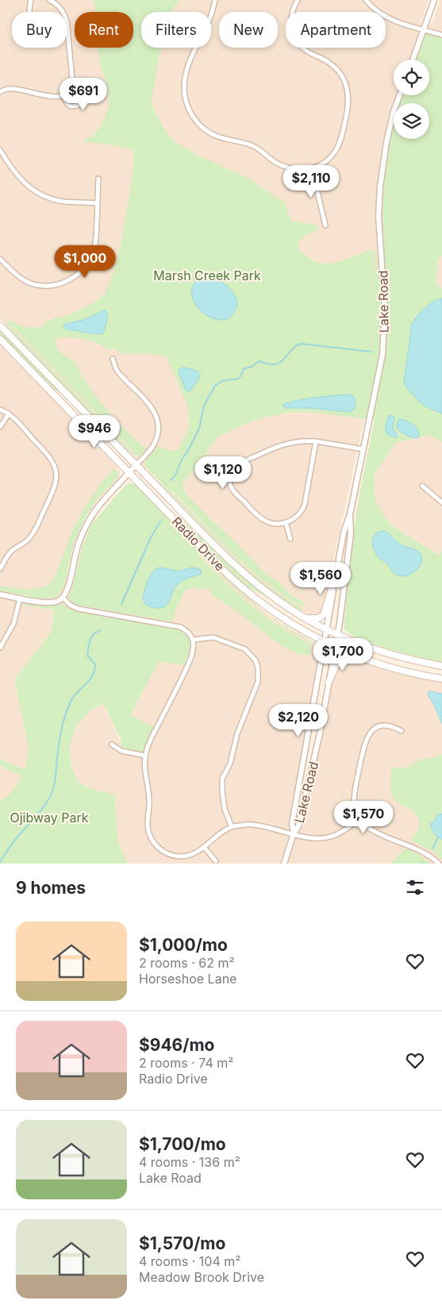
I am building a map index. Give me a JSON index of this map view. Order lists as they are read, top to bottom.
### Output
{
  "streets": {
    "main road": ["Radio Drive"],
    "street": ["Lake Road"]
  },
  "crossings": [
    ["Lake Road", "Radio Drive"]
  ],
  "parks": ["Marsh Creek Park", "Ojibway Park"],
  "page": {
    "chip": [
      "Buy",
      "Rent",
      "Filters",
      "New",
      "Apartment"
    ],
    "price": [
      "$691",
      "$2,110",
      "$1,000",
      "$946",
      "$1,120",
      "$1,560",
      "$1,700",
      "$2,120",
      "$1,570"
    ],
    "heading": "9 homes",
    "list": [
      {
        "name": "$1,000/mo",
        "note": "2 rooms · 62 m² · Horseshoe Lane"
      },
      {
        "name": "$946/mo",
        "note": "2 rooms · 74 m² · Radio Drive"
      },
      {
        "name": "$1,700/mo",
        "note": "4 rooms · 136 m² · Lake Road"
      },
      {
        "name": "$1,570/mo",
        "note": "4 rooms · 104 m² · Meadow Brook Drive"
      }
    ]
  }
}
